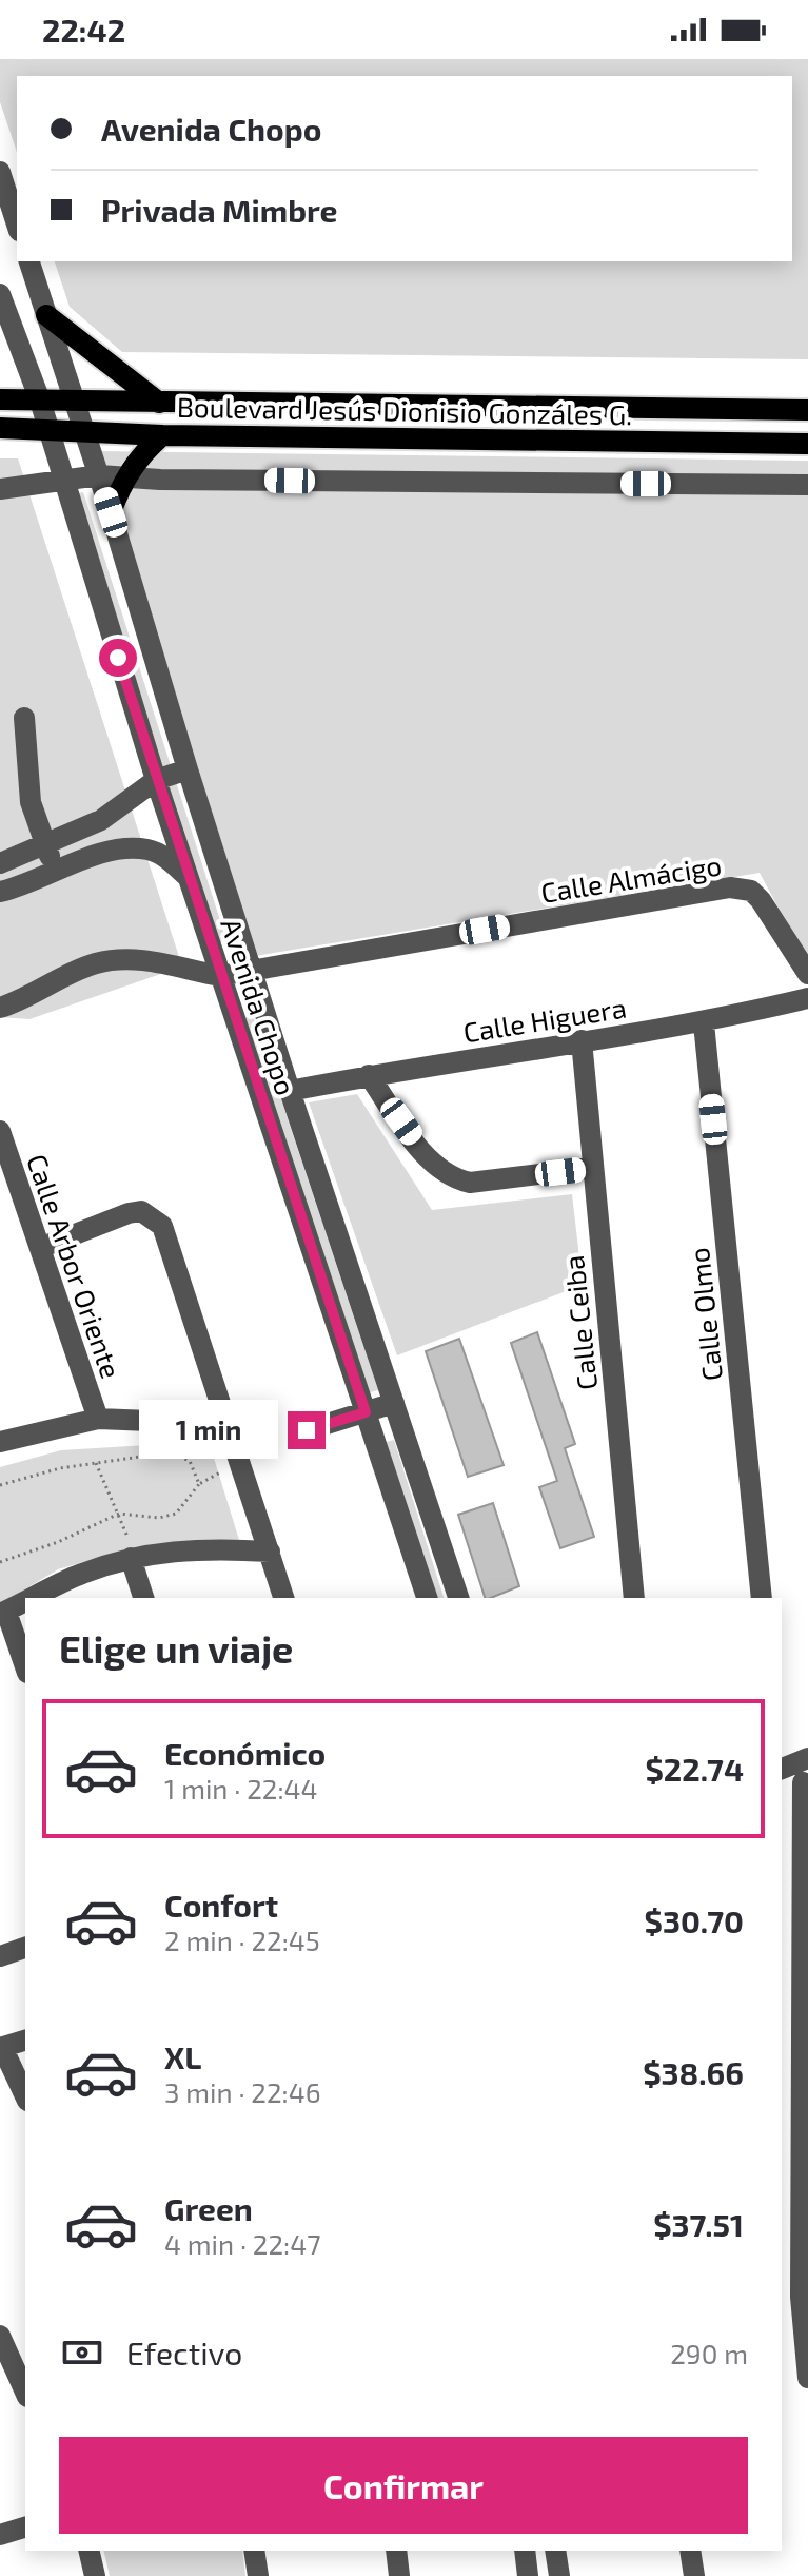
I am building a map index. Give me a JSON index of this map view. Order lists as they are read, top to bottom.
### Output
{
  "streets": {
    "main road": ["Boulevard Jesús Dionisio Gonzáles G."],
    "street": [
      "Calle Almácigo",
      "Avenida Chopo",
      "Calle Higuera",
      "Calle Arbor Oriente",
      "Calle Olmo",
      "Calle Ceiba"
    ]
  },
  "crossings": [
    ["Boulevard Jesús Dionisio Gonzáles G.", "Avenida Chopo"],
    ["Calle Almácigo", "Avenida Chopo"],
    ["Avenida Chopo", "Calle Higuera"],
    ["Calle Higuera", "Calle Olmo"],
    ["Calle Higuera", "Calle Ceiba"]
  ],
  "page": {
    "status": "22:42",
    "banner": ["Avenida Chopo", "Privada Mimbre"],
    "bubble": "1 min",
    "heading": "Elige un viaje",
    "list": [
      {
        "name": "Económico",
        "note": "1 min · 22:44",
        "value": "$22.74"
      },
      {
        "name": "Confort",
        "note": "2 min · 22:45",
        "value": "$30.70"
      },
      {
        "name": "XL",
        "note": "3 min · 22:46",
        "value": "$38.66"
      },
      {
        "name": "Green",
        "note": "4 min · 22:47",
        "value": "$37.51"
      }
    ],
    "pay": ["Efectivo", "290 m"],
    "buttons": "Confirmar"
  }
}
